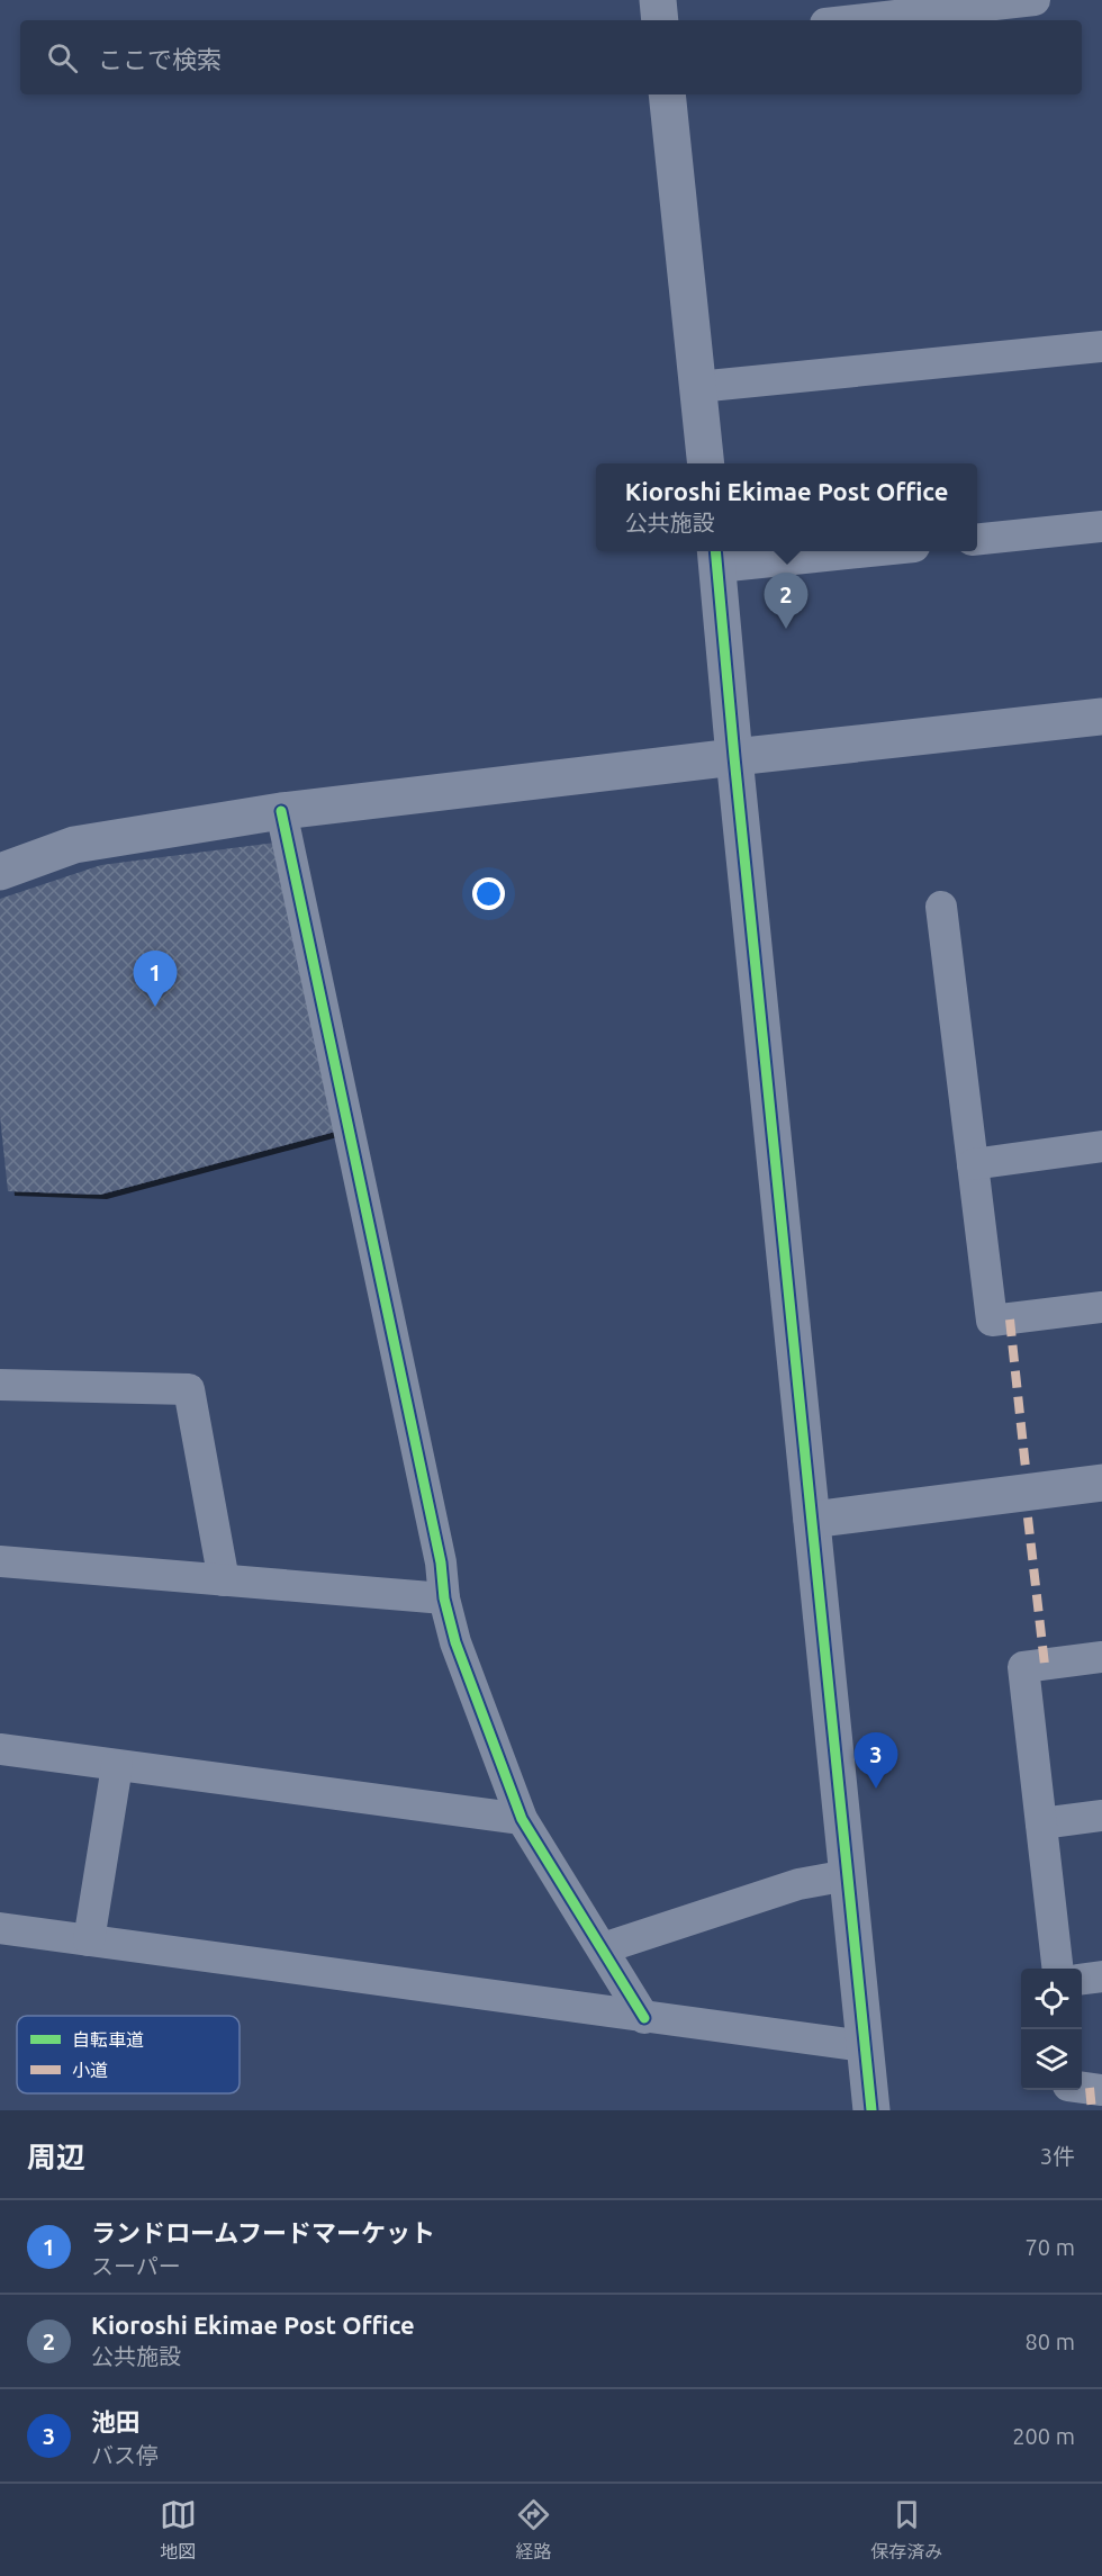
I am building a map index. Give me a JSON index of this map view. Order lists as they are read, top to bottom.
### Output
{
  "legend": ["自転車道", "小道"],
  "page": {
    "search": "ここで検索",
    "popup": ["Kioroshi Ekimae Post Office", "公共施設"],
    "pins": ["2", "1", "3"],
    "heading": ["周辺", "3件"],
    "list": [
      {
        "mark": "1",
        "name": "ランドロームフードマーケット",
        "note": "スーパー",
        "value": "70 m"
      },
      {
        "mark": "2",
        "name": "Kioroshi Ekimae Post Office",
        "note": "公共施設",
        "value": "80 m"
      },
      {
        "mark": "3",
        "name": "池田",
        "note": "バス停",
        "value": "200 m"
      }
    ],
    "nav": ["地図", "経路", "保存済み"]
  }
}
